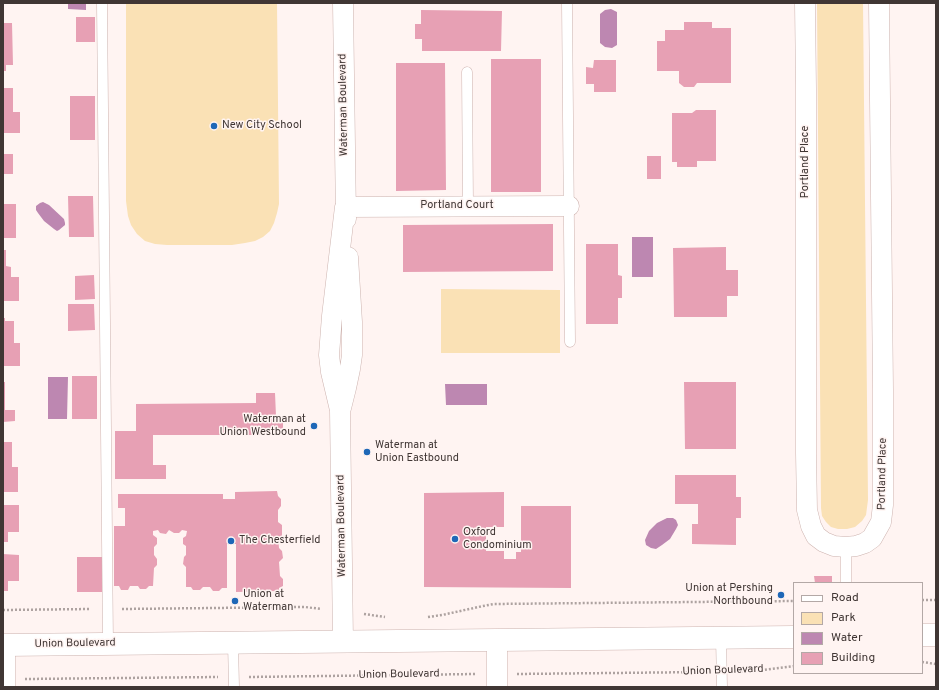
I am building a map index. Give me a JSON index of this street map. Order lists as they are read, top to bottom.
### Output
{
  "streets": {
    "main road": ["Union Boulevard"],
    "street": ["Waterman Boulevard", "Portland Place", "Portland Court"]
  },
  "crossings": [
    ["Waterman Boulevard", "Portland Court"],
    ["Waterman Boulevard", "Union Boulevard"]
  ],
  "places": [
    "New City School",
    "Waterman at Union Westbound",
    "Waterman at Union Eastbound",
    "Oxford Condominium",
    "The Chesterfield",
    "Union at Pershing Northbound",
    "Union at Waterman"
  ],
  "legend": [
    "Road",
    "Park",
    "Water",
    "Building"
  ]
}
